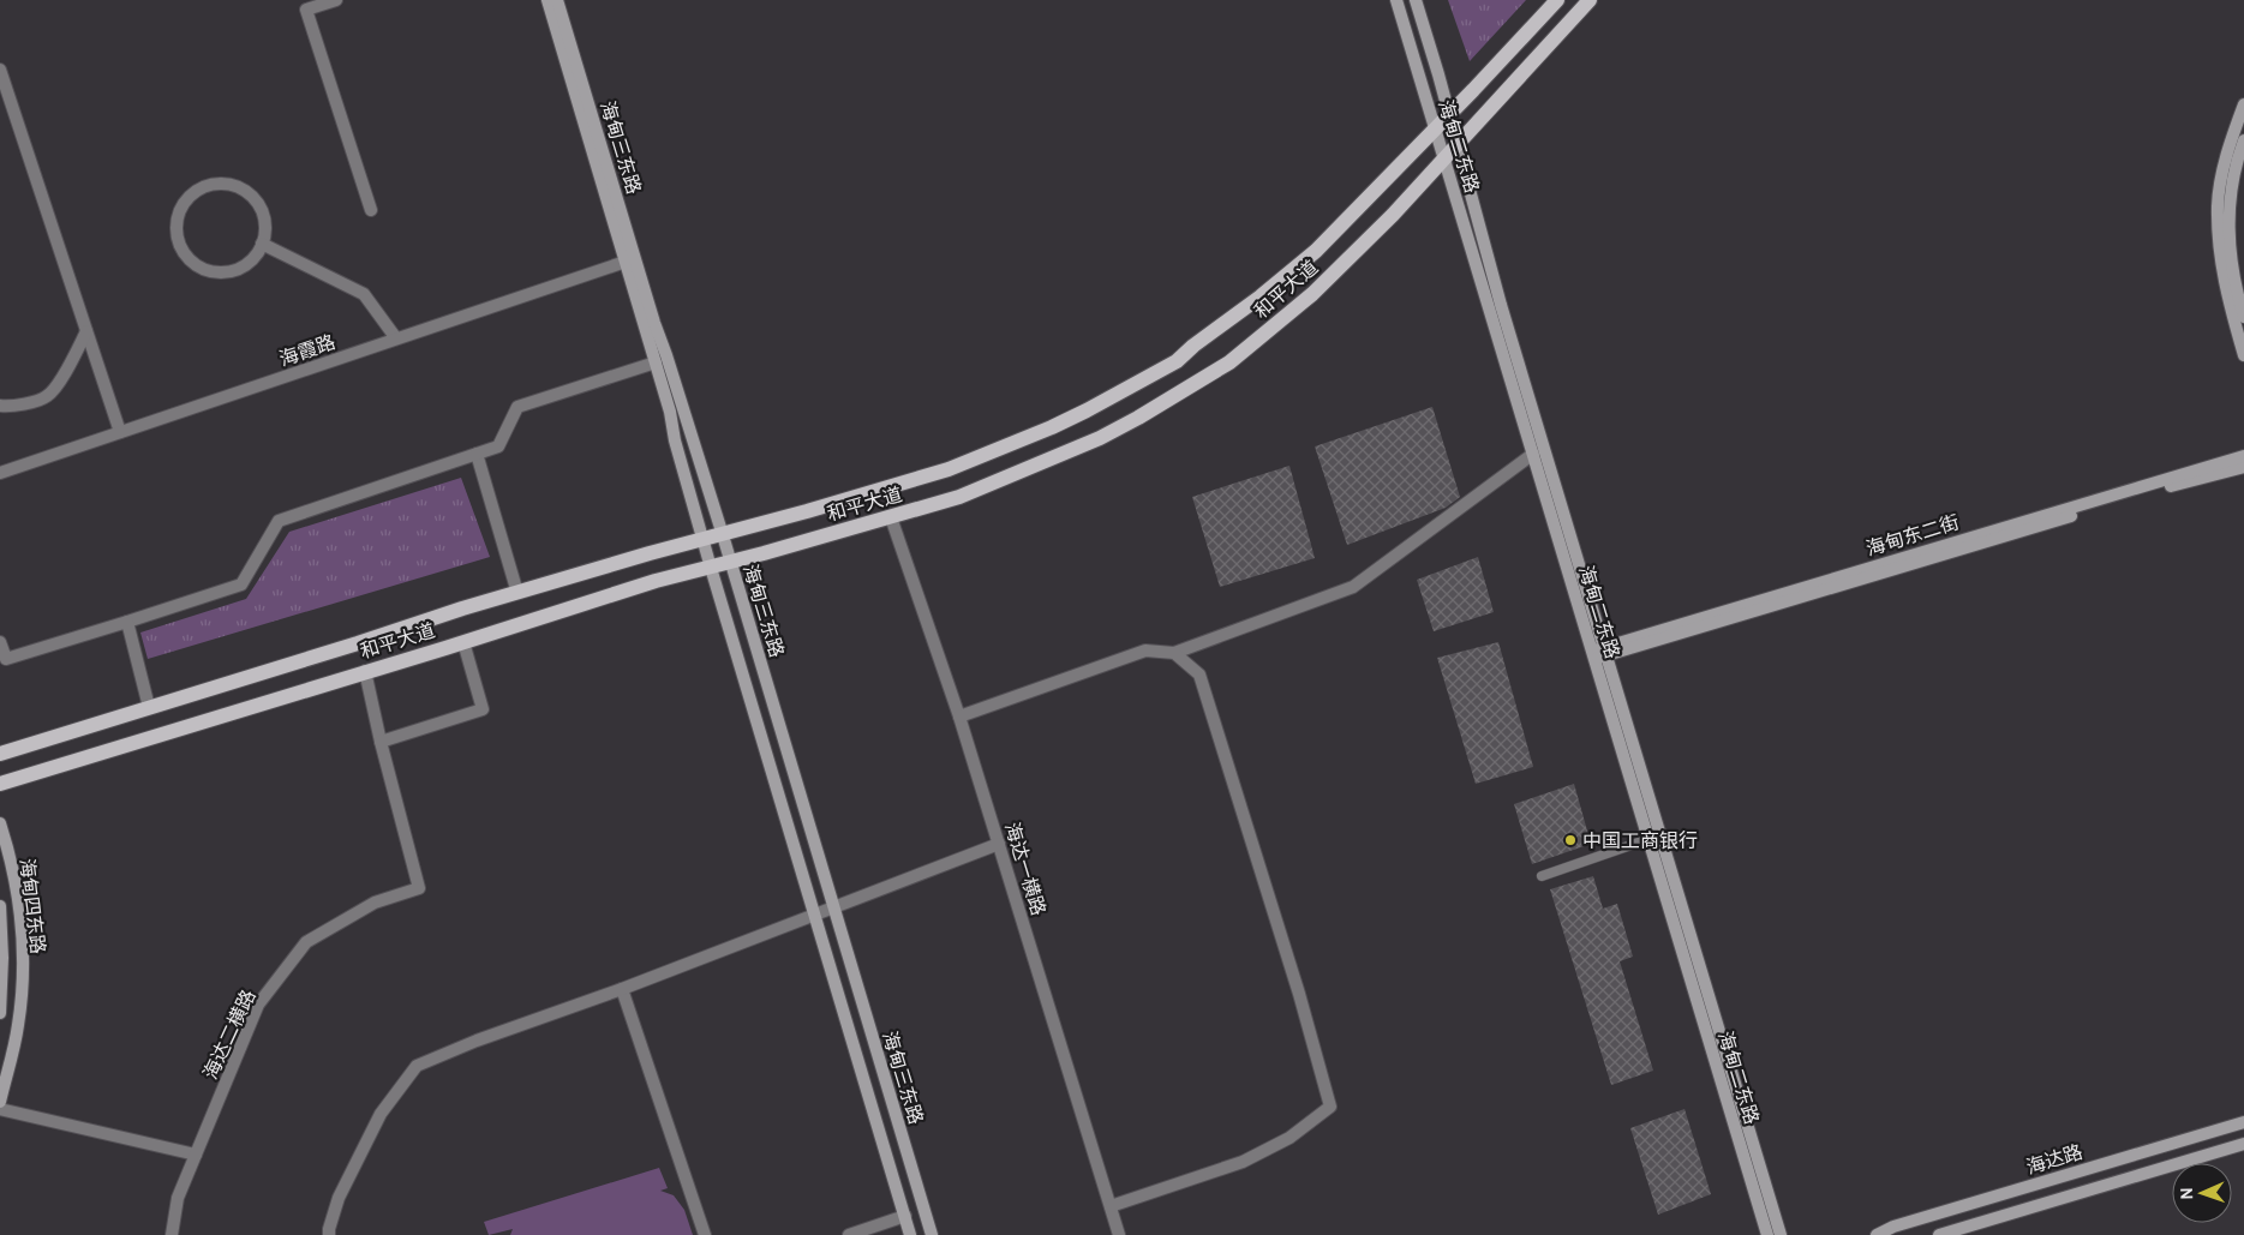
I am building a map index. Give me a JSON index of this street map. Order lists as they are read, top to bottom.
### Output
{
  "streets": {
    "main road": [
      "海甸二东路",
      "海甸三东路",
      "和平大道",
      "海甸东二街",
      "海甸四东路",
      "海达路"
    ],
    "street": ["海霞路", "海达一横路", "海达二横路"]
  },
  "crossings": [
    ["海甸二东路", "和平大道"],
    ["海甸二东路", "海甸东二街"],
    ["海甸三东路", "和平大道"],
    ["和平大道", "海达一横路"]
  ],
  "places": ["中国工商银行"],
  "north": "left"
}
